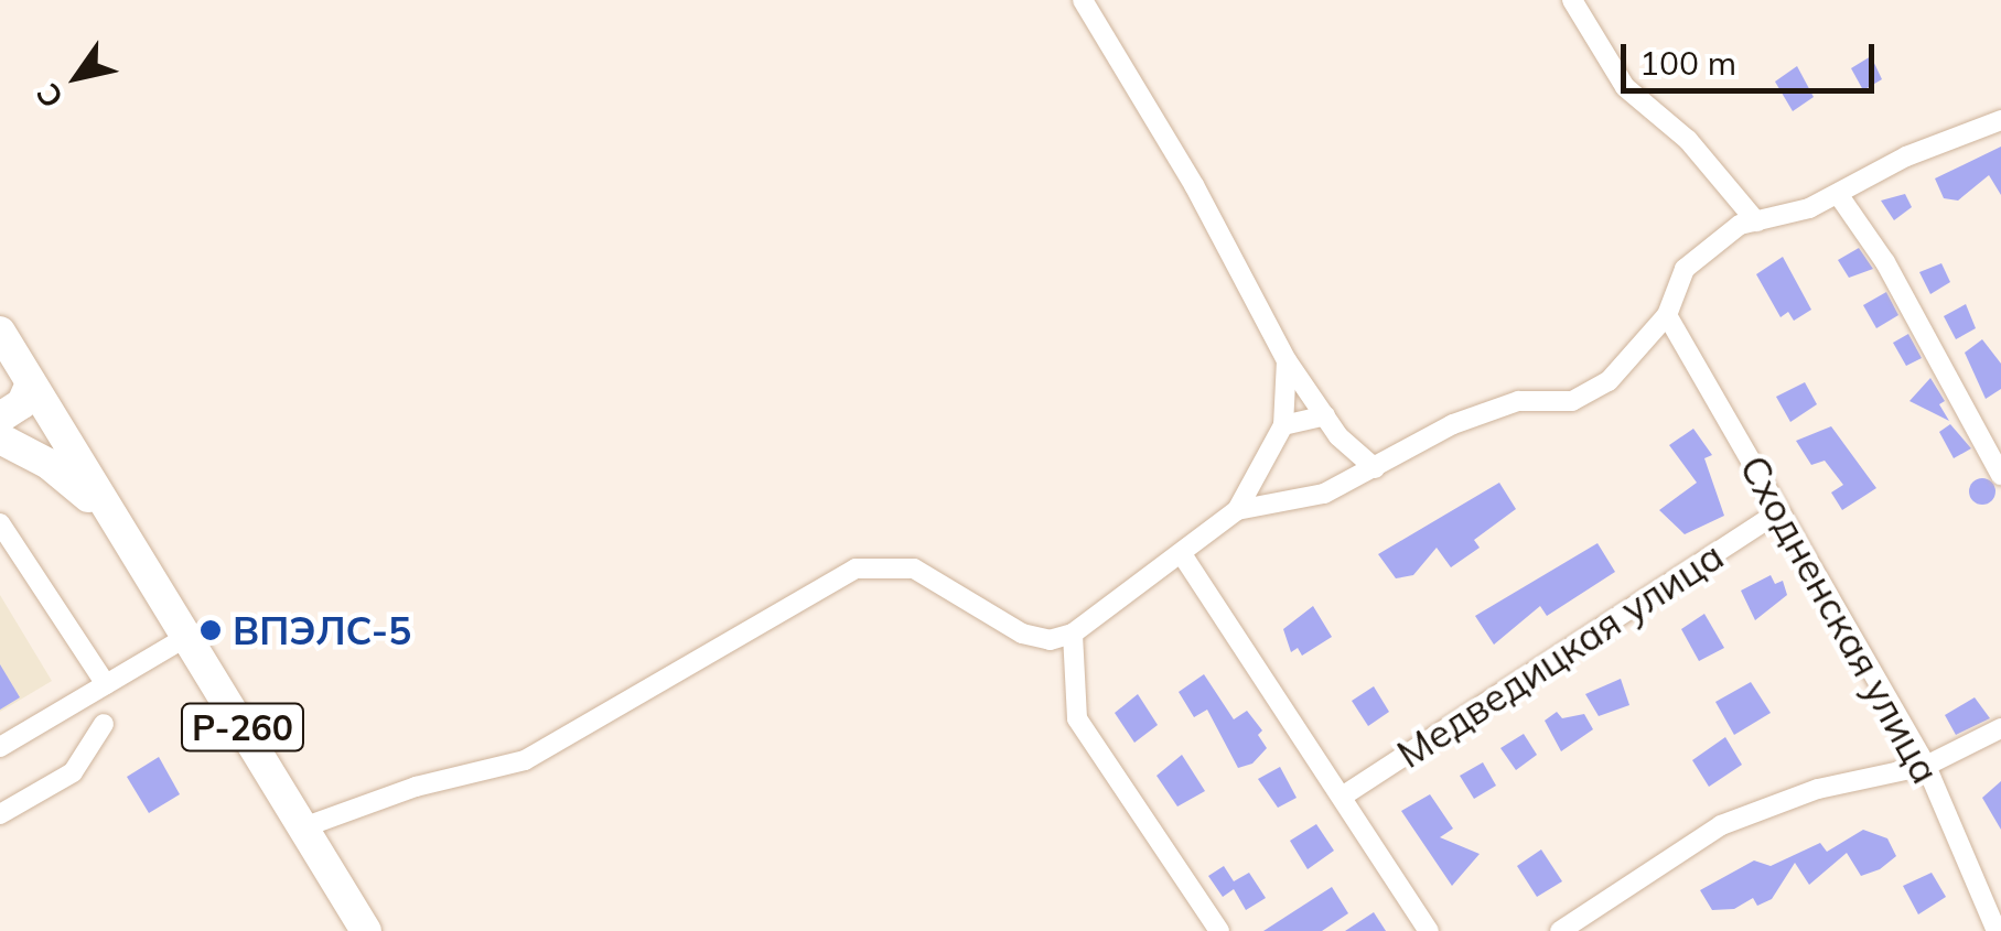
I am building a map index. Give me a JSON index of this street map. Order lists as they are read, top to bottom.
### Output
{
  "streets": {
    "highway": ["Р-260"],
    "street": ["Сходненская улица", "Медведицкая улица"]
  },
  "crossings": [
    ["Сходненская улица", "Медведицкая улица"]
  ],
  "places": ["ВПЭЛС-5"],
  "scale_bar": "100 m",
  "north": "bottom left"
}
